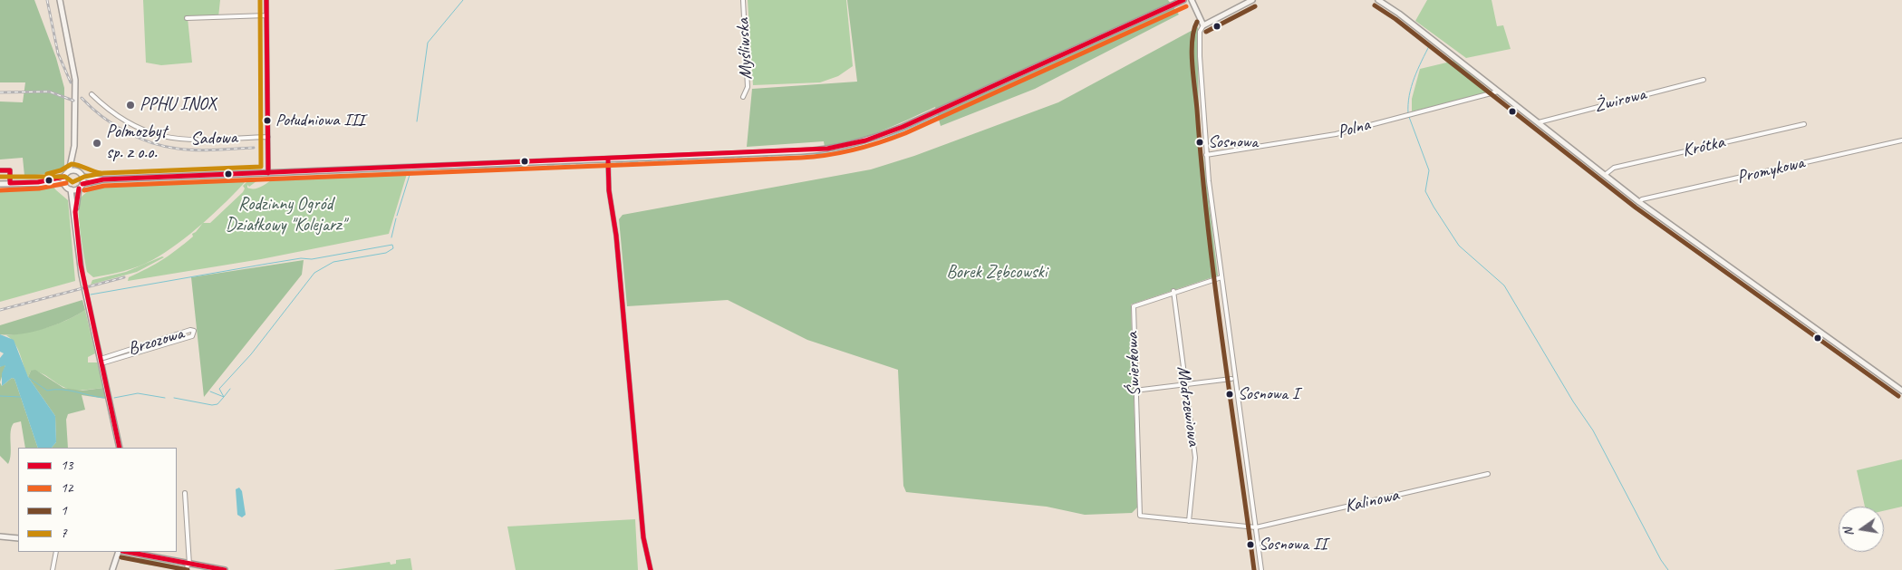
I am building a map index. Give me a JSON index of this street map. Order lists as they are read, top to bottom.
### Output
{
  "streets": {
    "street": [
      "Myśliwska",
      "Żwirowa",
      "Polna",
      "Sadowa",
      "Krótka",
      "Promykowa",
      "Brzozowa",
      "Świerkowa",
      "Modrzewiowa",
      "Kalinowa"
    ]
  },
  "crossings": [
    ["Świerkowa", "Modrzewiowa"],
    ["Świerkowa", "Kalinowa"],
    ["Modrzewiowa", "Kalinowa"]
  ],
  "parks": ["Rodzinny Ogród Działkowy \"Kolejarz\"", "Borek Zębcowski"],
  "places": [
    "PPHU INOX",
    "Południowa III",
    "Sosnowa",
    "Polmozbyt sp. z o.o.",
    "Sosnowa I",
    "Sosnowa II"
  ],
  "lines": [
    "transit line 13",
    "transit line 7",
    "transit line 1",
    "transit line 12"
  ],
  "legend": [
    "13",
    "12",
    "1",
    "7"
  ],
  "north": "left"
}
